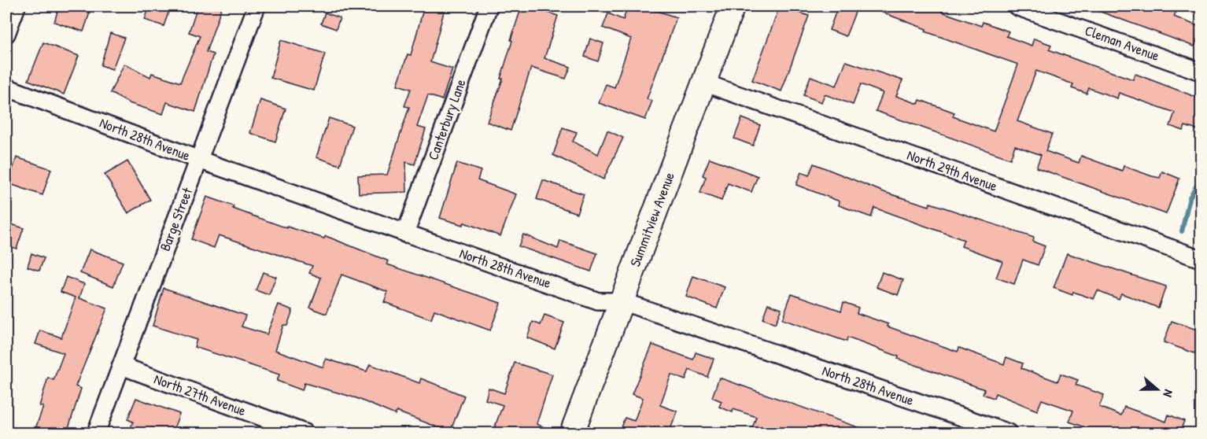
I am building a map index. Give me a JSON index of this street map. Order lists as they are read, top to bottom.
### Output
{
  "streets": {
    "main road": ["Summitview Avenue"],
    "street": [
      "Cleman Avenue",
      "Canterbury Lane",
      "North 28th Avenue",
      "North 29th Avenue",
      "Barge Street",
      "North 27th Avenue"
    ]
  },
  "crossings": [
    ["Canterbury Lane", "North 28th Avenue"],
    ["North 28th Avenue", "Barge Street"],
    ["North 28th Avenue", "Summitview Avenue"],
    ["North 29th Avenue", "Summitview Avenue"],
    ["Barge Street", "North 27th Avenue"]
  ],
  "north": "right"
}
